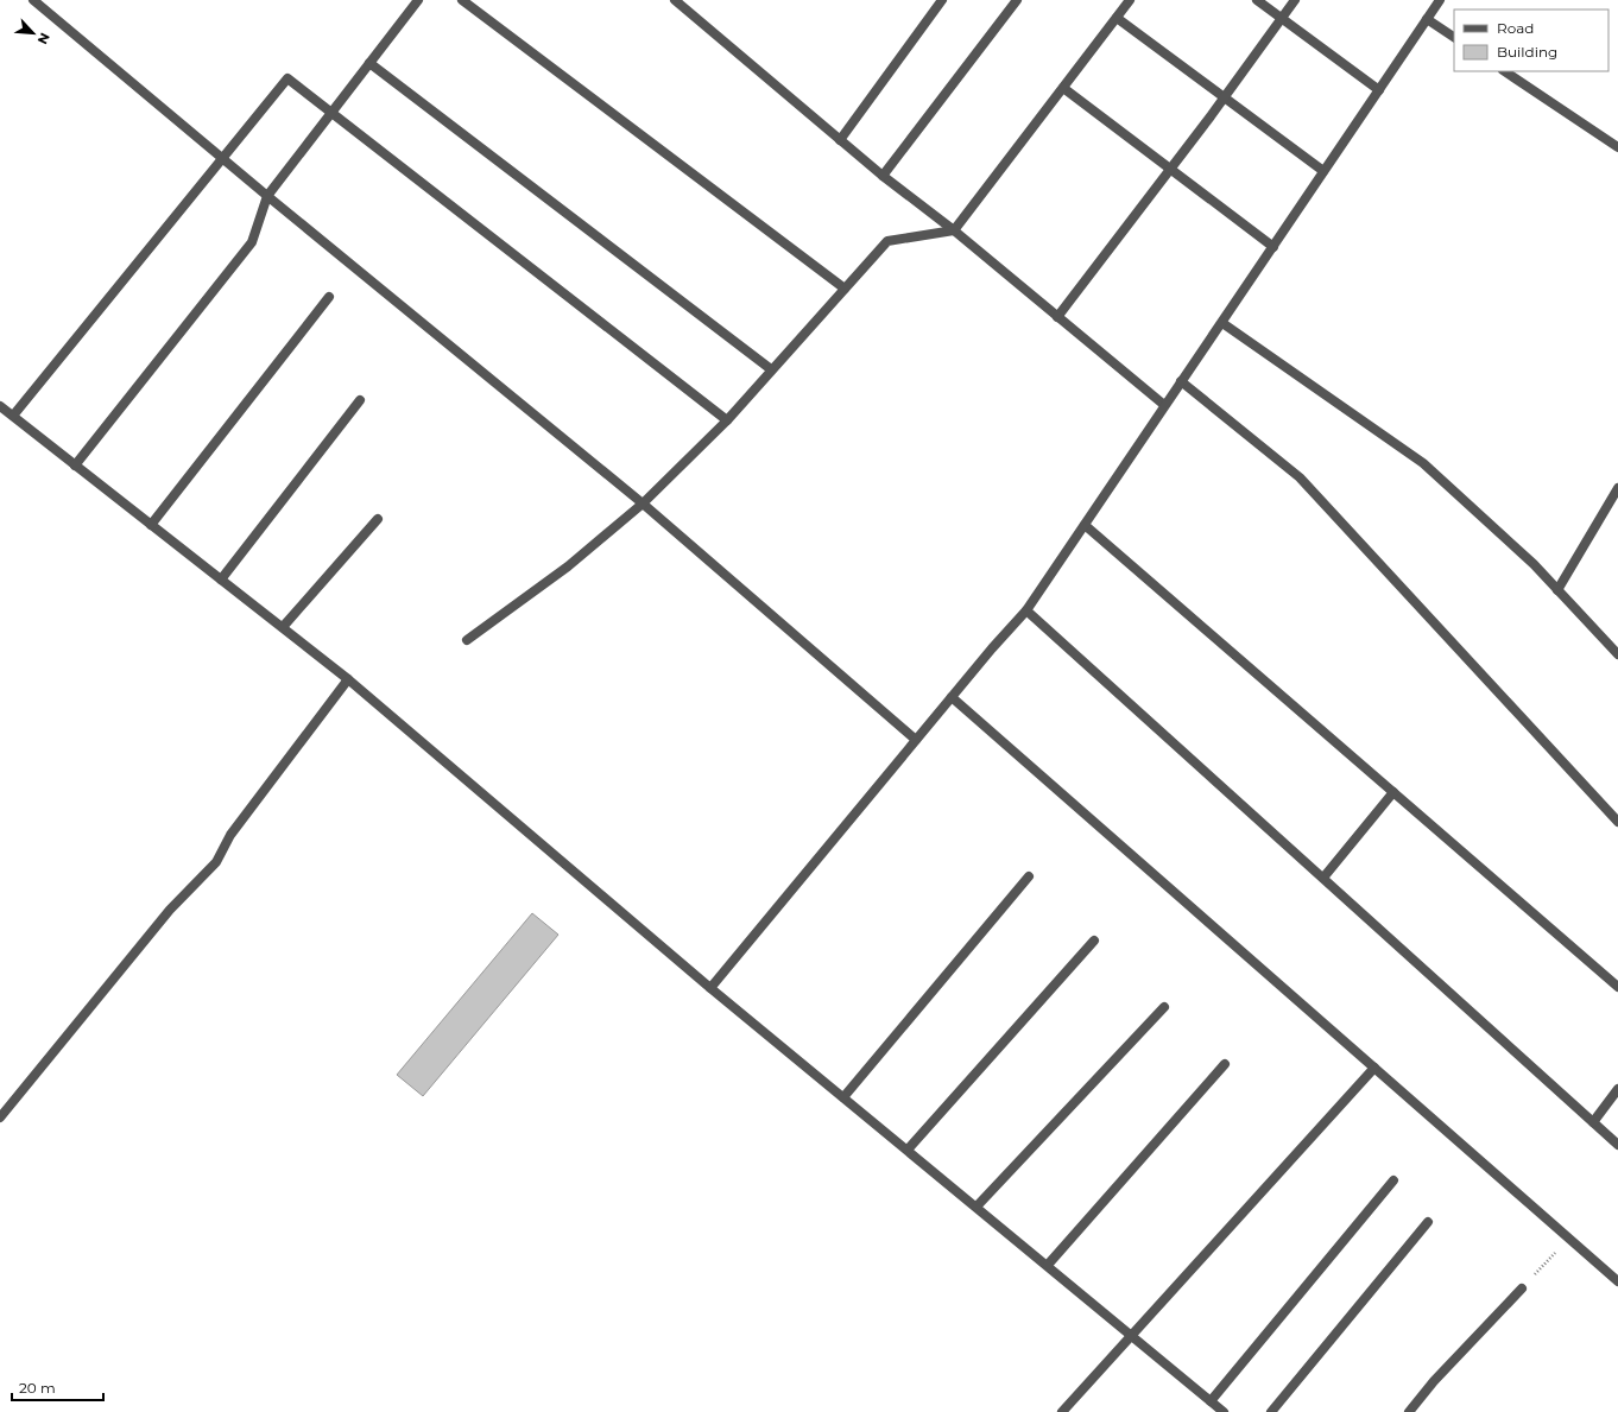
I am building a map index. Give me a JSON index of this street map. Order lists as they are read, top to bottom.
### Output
{
  "legend": ["Road", "Building"],
  "scale_bar": "20 m",
  "north": "bottom right"
}
